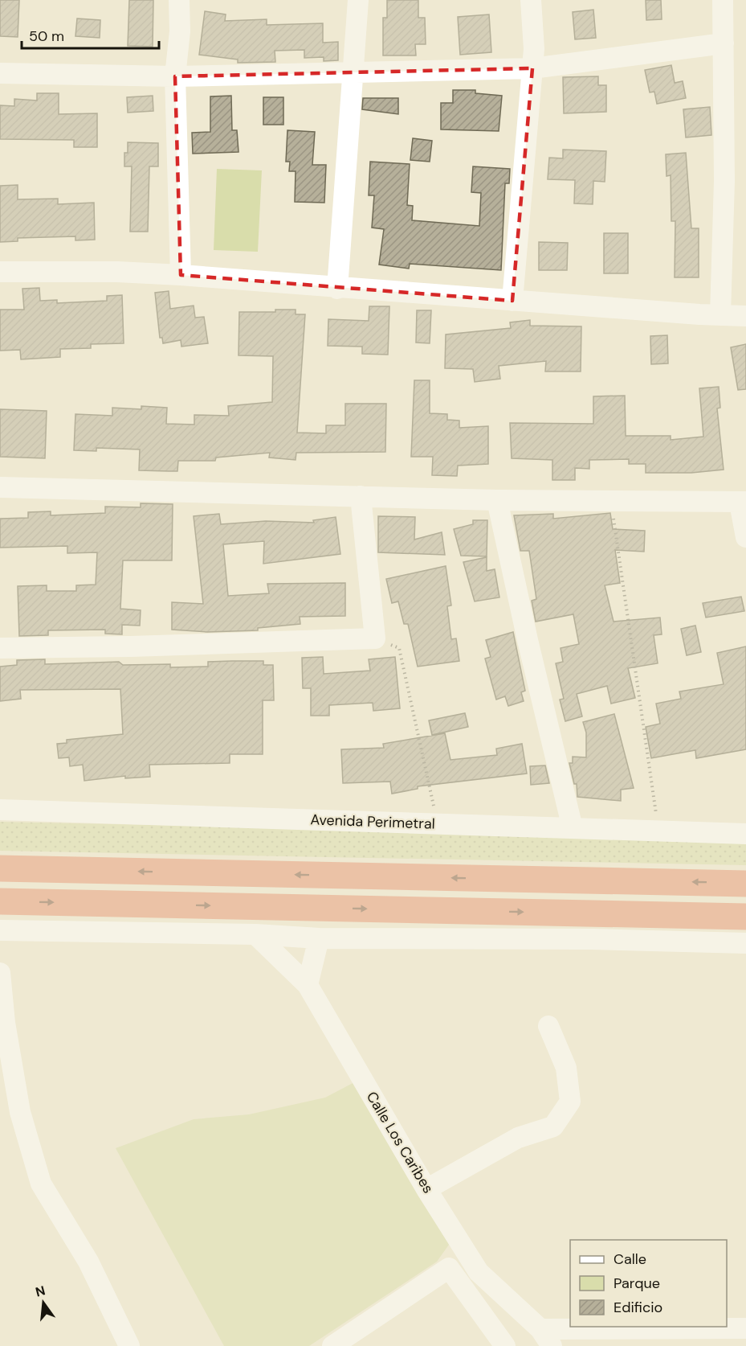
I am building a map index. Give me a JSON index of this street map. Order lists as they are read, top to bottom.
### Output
{
  "streets": {
    "street": ["Avenida Perimetral", "Calle Los Caribes"]
  },
  "legend": ["Calle", "Parque", "Edificio"],
  "scale_bar": "50 m",
  "north": "top"
}
